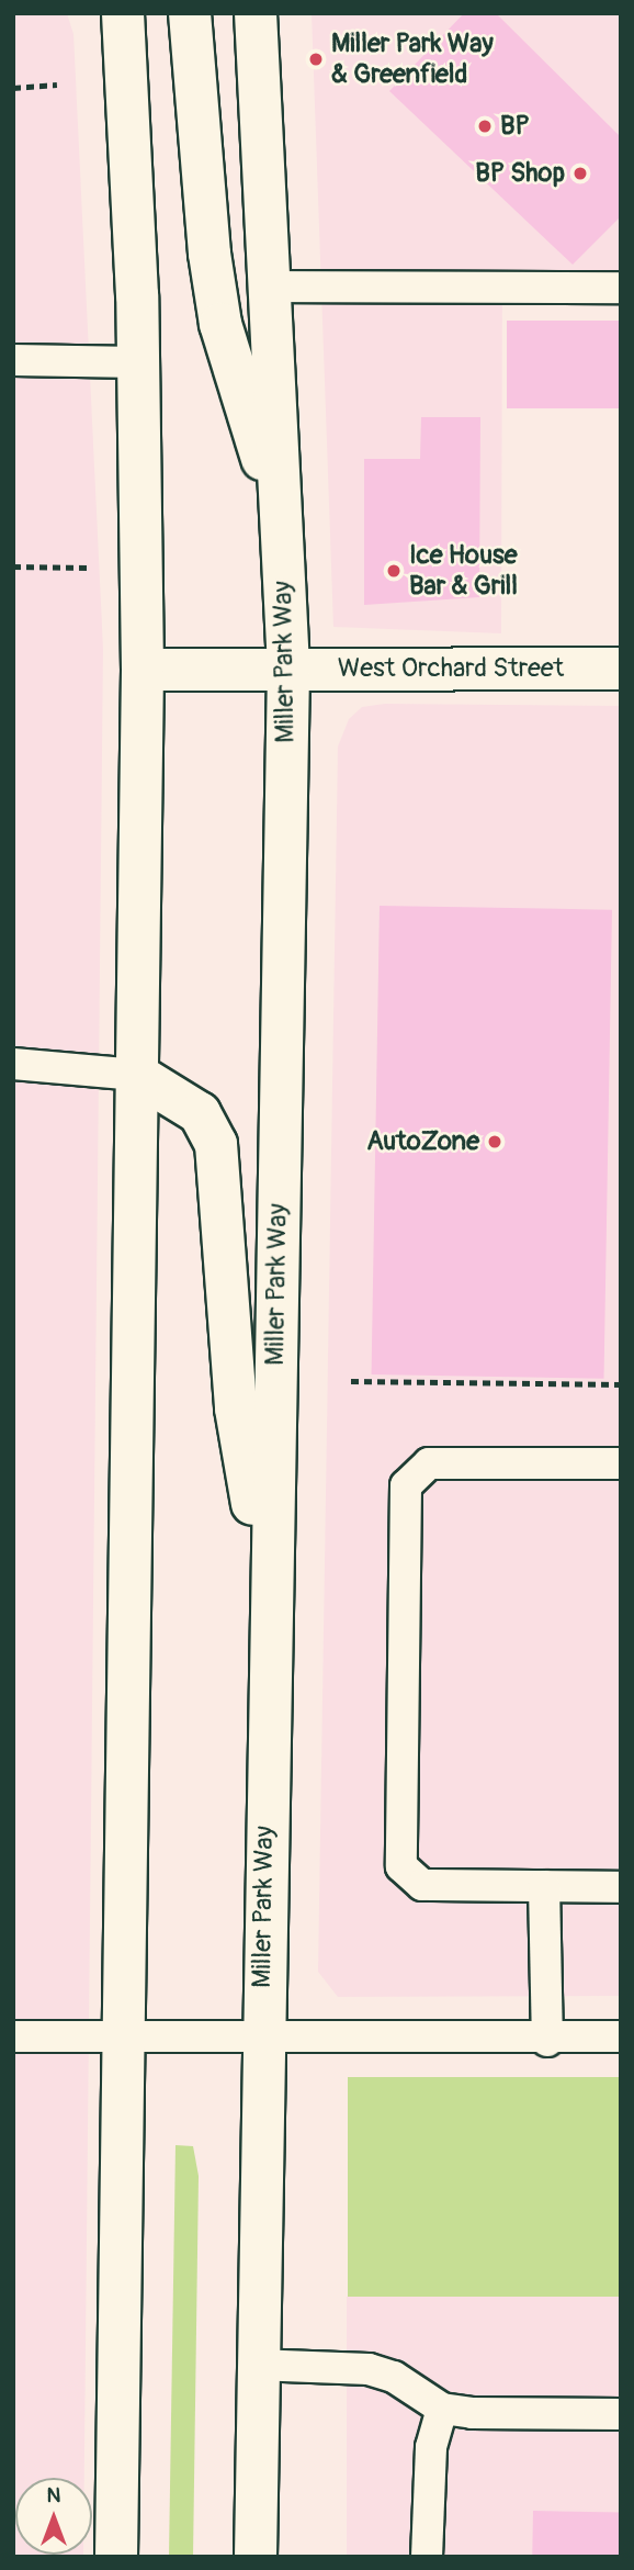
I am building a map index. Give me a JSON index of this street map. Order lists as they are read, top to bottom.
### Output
{
  "streets": {
    "main road": ["Miller Park Way", "West Orchard Street"]
  },
  "crossings": [
    ["Miller Park Way", "West Orchard Street"]
  ],
  "places": [
    "Miller Park Way & Greenfield",
    "BP",
    "BP Shop",
    "Ice House Bar & Grill",
    "AutoZone"
  ],
  "north": "top"
}
